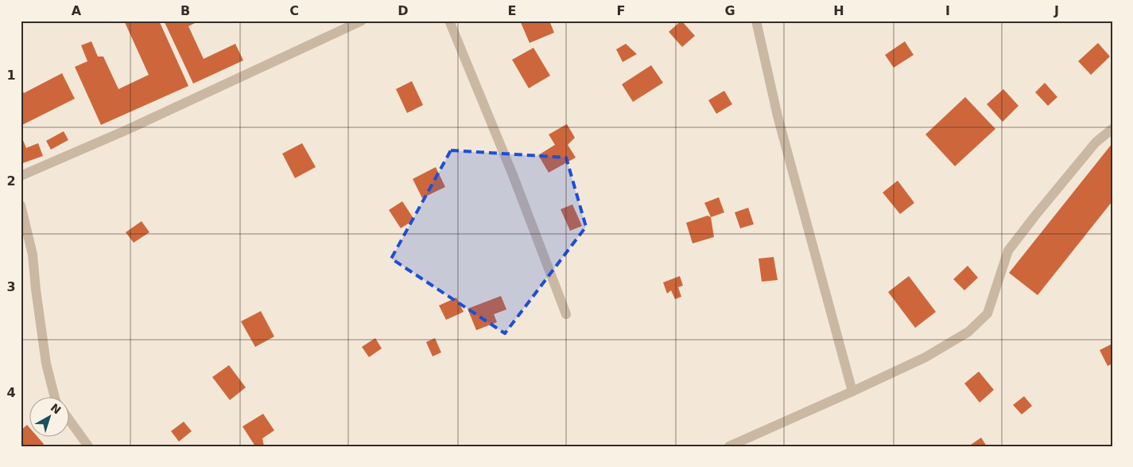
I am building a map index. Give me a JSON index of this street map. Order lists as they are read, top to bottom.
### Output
{
  "north": "top right",
  "grid": {
    "columns": [
      "A",
      "B",
      "C",
      "D",
      "E",
      "F",
      "G",
      "H",
      "I",
      "J"
    ],
    "rows": [
      "1",
      "2",
      "3",
      "4"
    ]
  }
}
